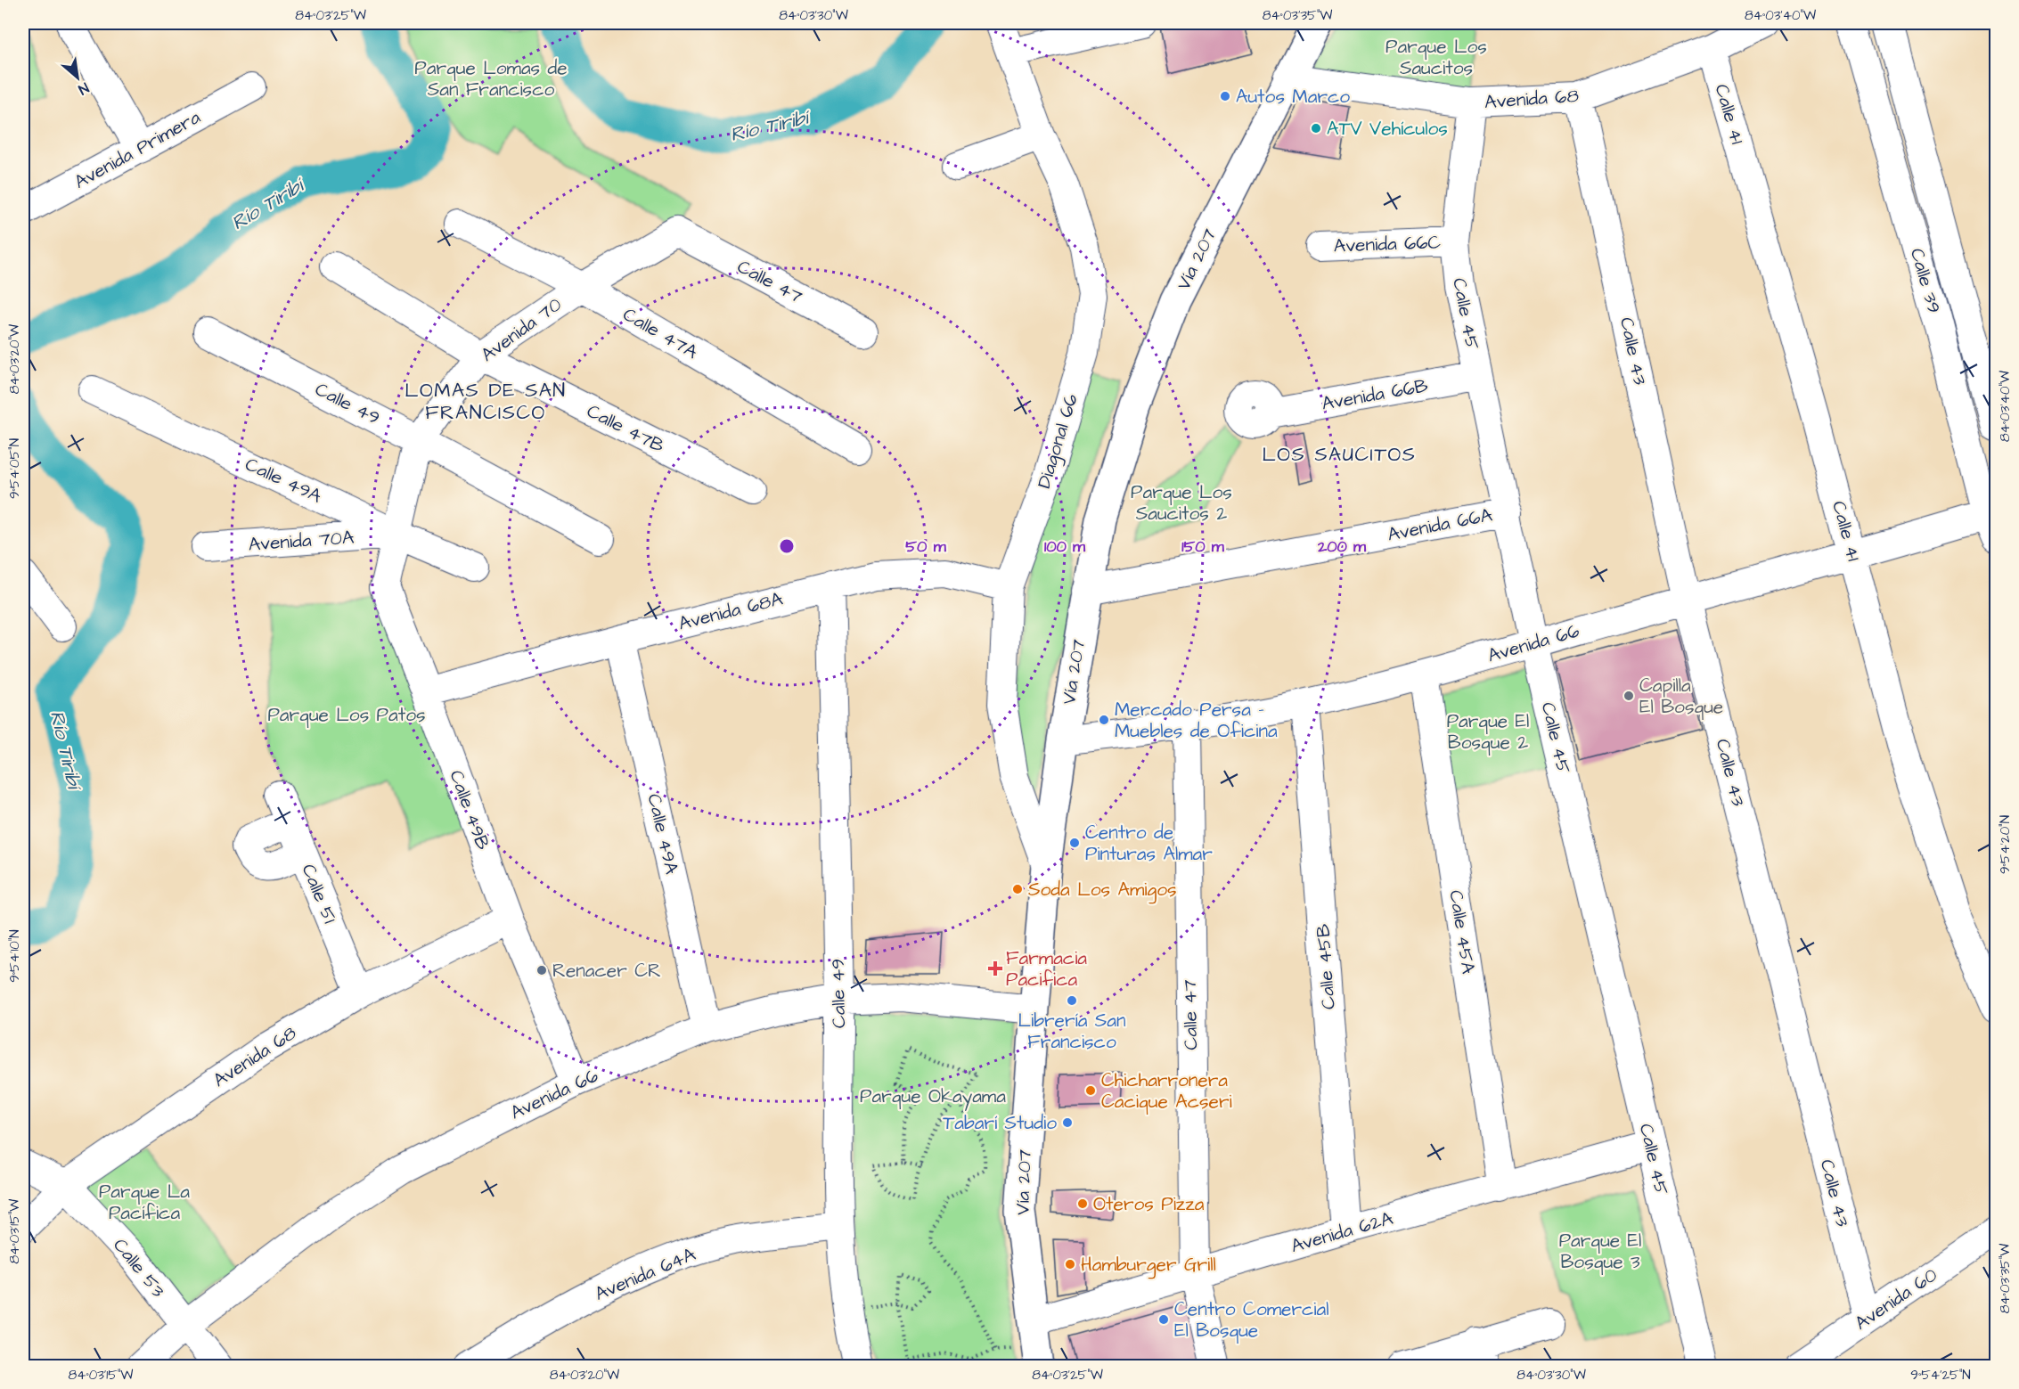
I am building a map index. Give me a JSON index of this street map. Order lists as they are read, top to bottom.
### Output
{
  "streets": {
    "main road": ["Vía 207"],
    "street": [
      "Avenida 68",
      "Calle 41",
      "Avenida Primera",
      "Avenida 66C",
      "Calle 39",
      "Calle 47",
      "Calle 45",
      "Avenida 70",
      "Calle 47A",
      "Calle 43",
      "Avenida 66B",
      "Calle 49",
      "Calle 47B",
      "Diagonal 66",
      "Calle 49A",
      "Avenida 66A",
      "Avenida 70A",
      "Avenida 68A",
      "Avenida 66",
      "Calle 49B",
      "Calle 51",
      "Calle 45A",
      "Calle 45B",
      "Avenida 62A",
      "Calle 53",
      "Avenida 64A",
      "Avenida 60"
    ]
  },
  "crossings": [
    ["Avenida 68", "Calle 41"],
    ["Avenida 68", "Vía 207"],
    ["Avenida 68", "Calle 45"],
    ["Avenida 68", "Calle 43"],
    ["Avenida 68", "Calle 49B"],
    ["Avenida 68", "Calle 51"],
    ["Avenida 68", "Calle 53"],
    ["Calle 41", "Avenida 66"],
    ["Avenida 66C", "Calle 45"],
    ["Vía 207", "Diagonal 66"],
    ["Vía 207", "Avenida 66A"],
    ["Vía 207", "Avenida 66"],
    ["Vía 207", "Avenida 62A"],
    ["Calle 39", "Avenida 66"],
    ["Calle 47", "Avenida 70"],
    ["Calle 47", "Avenida 66"],
    ["Calle 47", "Avenida 62A"],
    ["Calle 45", "Avenida 66B"],
    ["Calle 45", "Avenida 66A"],
    ["Calle 45", "Avenida 66"],
    ["Calle 45", "Avenida 62A"],
    ["Avenida 70", "Calle 47A"],
    ["Avenida 70", "Calle 49"],
    ["Avenida 70", "Calle 47B"],
    ["Avenida 70", "Calle 49A"],
    ["Avenida 70", "Avenida 70A"],
    ["Avenida 70", "Calle 49B"],
    ["Calle 43", "Avenida 66"],
    ["Calle 43", "Avenida 60"],
    ["Calle 49", "Avenida 68A"],
    ["Calle 49", "Avenida 66"],
    ["Calle 49", "Avenida 64A"],
    ["Diagonal 66", "Avenida 68A"],
    ["Calle 49A", "Avenida 70A"],
    ["Calle 49A", "Avenida 68A"],
    ["Calle 49A", "Avenida 66"],
    ["Calle 49A", "Calle 49B"],
    ["Avenida 70A", "Calle 49B"],
    ["Avenida 68A", "Calle 49B"],
    ["Avenida 66", "Calle 49B"],
    ["Avenida 66", "Calle 45A"],
    ["Avenida 66", "Calle 45B"],
    ["Avenida 66", "Calle 53"],
    ["Calle 45A", "Avenida 62A"],
    ["Calle 45B", "Avenida 62A"]
  ],
  "districts": ["LOMAS DE SAN FRANCISCO", "LOS SAUCITOS"],
  "water": ["Río Tiribí"],
  "parks": [
    "Parque Los Saucitos",
    "Parque Lomas de San Francisco",
    "Parque Los Saucitos 2",
    "Parque Los Patos",
    "Parque El Bosque 2",
    "Parque Okayama",
    "Parque La Pacífica",
    "Parque El Bosque 3"
  ],
  "places": {
    "other": [
      "Autos Marco",
      "ATV Vehículos",
      "Capilla El Bosque",
      "Mercado Persa - Muebles de Oficina",
      "Centro de Pinturas Almar",
      "Soda Los Amigos",
      "Renacer CR",
      "Librería San Francisco",
      "Chicharronera Cacique Acseri",
      "Tabarí Studio",
      "Oteros Pizza",
      "Hamburger Grill",
      "Centro Comercial El Bosque"
    ],
    "health": ["Farmacia Pacifica"]
  },
  "north": "bottom right",
  "coordinates": [
    "84°03'25\"W",
    "84°03'30\"W",
    "84°03'35\"W",
    "84°03'40\"W",
    "84°03'20\"W",
    "9°54'05\"N",
    "9°54'20\"N",
    "9°54'10\"N",
    "84°03'15\"W",
    "9°54'25\"N"
  ],
  "rings": [
    "50 m",
    "100 m",
    "150 m",
    "200 m"
  ]
}
